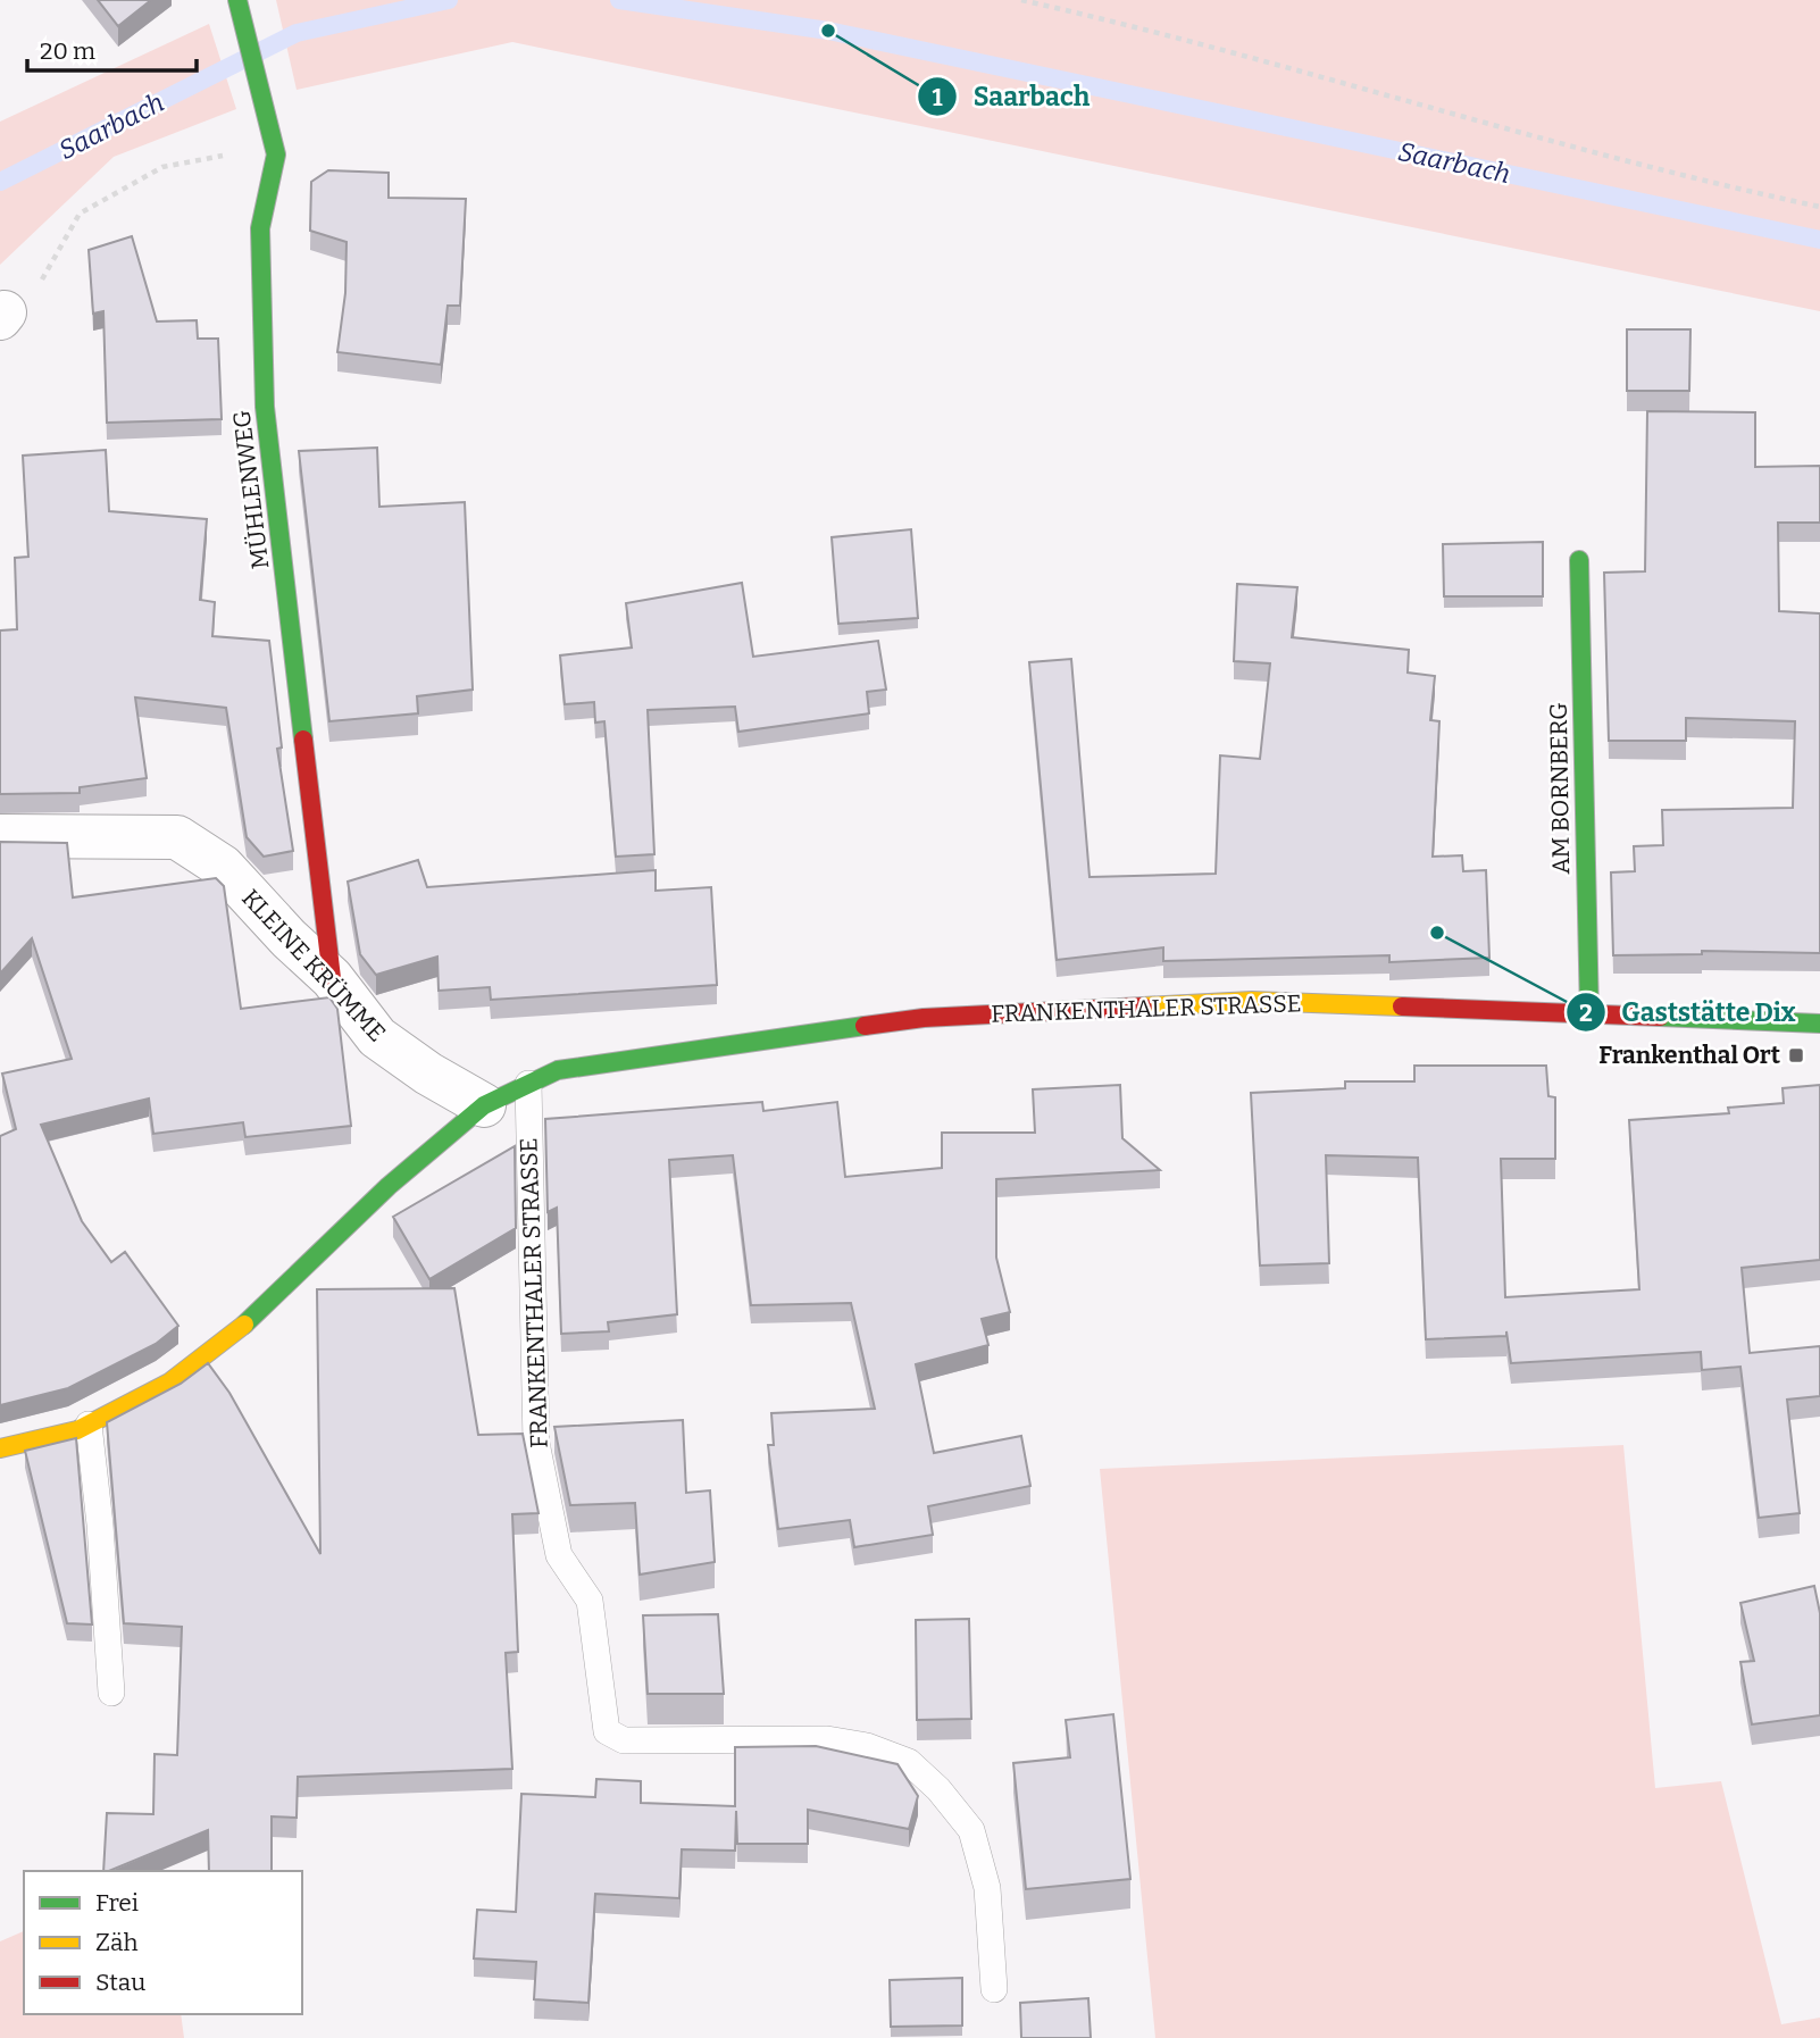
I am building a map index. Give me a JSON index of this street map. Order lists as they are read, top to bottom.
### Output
{
  "streets": {
    "main road": ["MÜHLENWEG", "AM BORNBERG", "FRANKENTHALER STRASSE"],
    "street": ["KLEINE KRÜMME"]
  },
  "crossings": [
    ["MÜHLENWEG", "KLEINE KRÜMME"],
    ["AM BORNBERG", "FRANKENTHALER STRASSE"],
    ["KLEINE KRÜMME", "FRANKENTHALER STRASSE"]
  ],
  "water": ["Saarbach"],
  "places": {
    "other": ["Saarbach", "Gaststätte Dix"],
    "transit": ["Frankenthal Ort"]
  },
  "legend": ["Frei", "Zäh", "Stau"],
  "scale_bar": "20 m"
}
